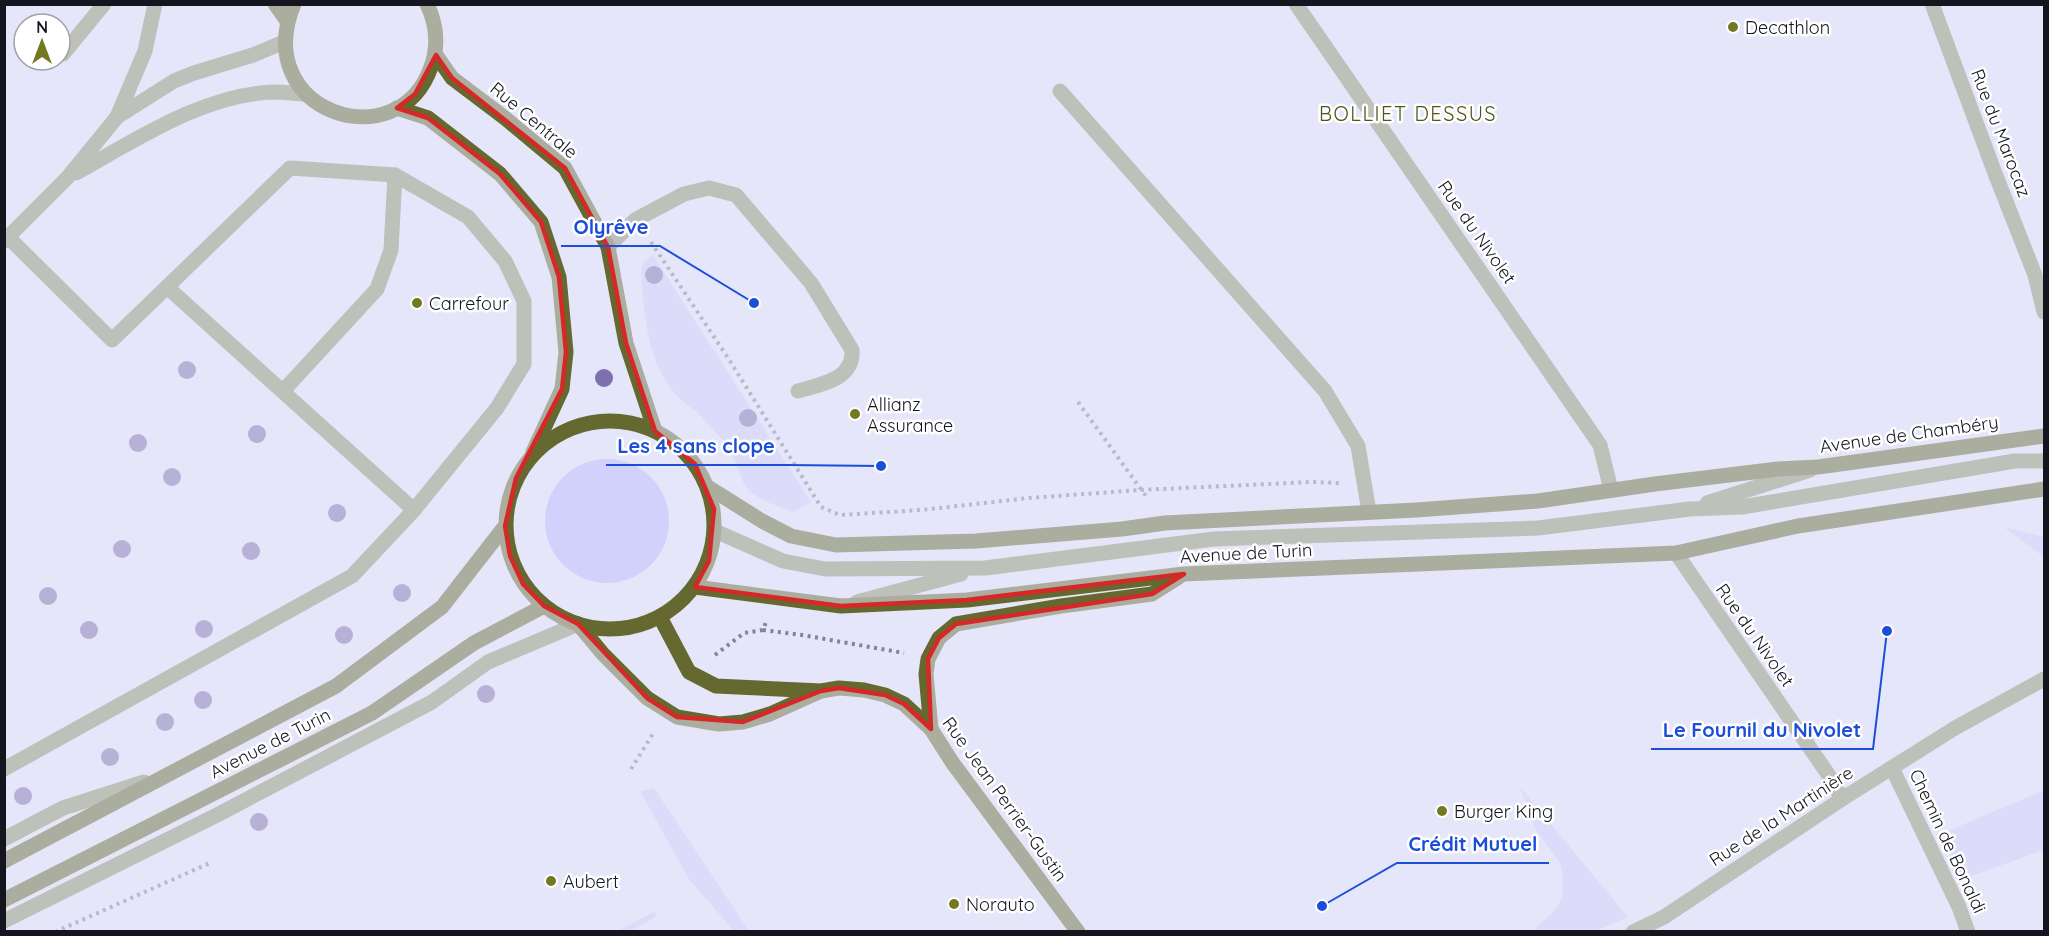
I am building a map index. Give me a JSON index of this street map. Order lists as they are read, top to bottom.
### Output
{
  "streets": {
    "main road": [
      "Rue Centrale",
      "Avenue de Chambéry",
      "Avenue de Turin",
      "Rue Jean Perrier-Gustin"
    ],
    "street": [
      "Rue du Marocaz",
      "Rue du Nivolet",
      "Rue de la Martinière",
      "Chemin de Bonaldi"
    ]
  },
  "crossings": [
    ["Rue Centrale", "Avenue de Turin"],
    ["Rue Centrale", "Rue Jean Perrier-Gustin"],
    ["Rue du Nivolet", "Avenue de Turin"],
    ["Rue du Nivolet", "Rue de la Martinière"],
    ["Avenue de Chambéry", "Avenue de Turin"],
    ["Avenue de Turin", "Rue Jean Perrier-Gustin"],
    ["Rue de la Martinière", "Chemin de Bonaldi"]
  ],
  "districts": ["BOLLIET DESSUS"],
  "places": [
    "Decathlon",
    "Carrefour",
    "Olyrêve",
    "Allianz Assurance",
    "Les 4 sans clope",
    "Le Fournil du Nivolet",
    "Burger King",
    "Aubert",
    "Norauto",
    "Crédit Mutuel"
  ],
  "north": "top"
}
